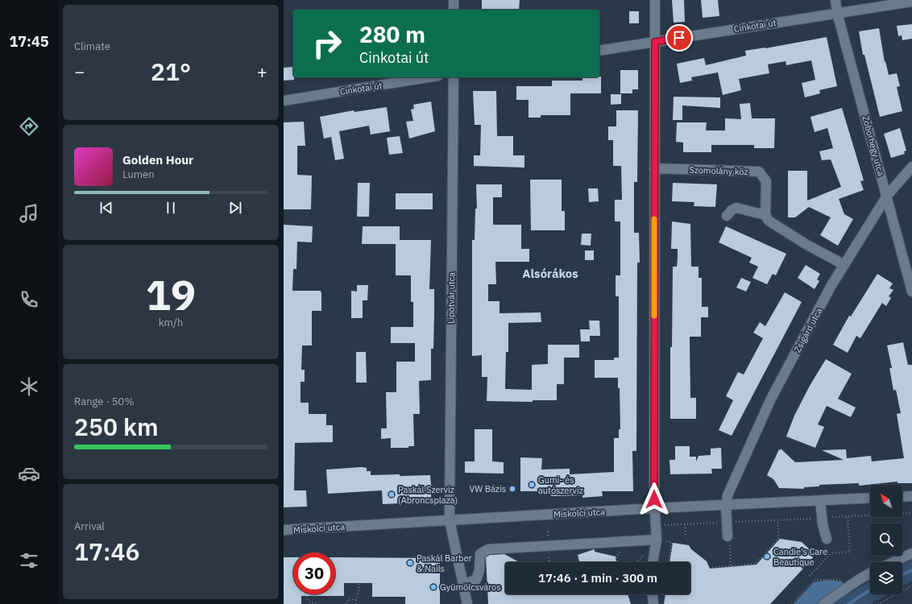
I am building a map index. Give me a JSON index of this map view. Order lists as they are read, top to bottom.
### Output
{
  "streets": {
    "street": [
      "Cinkotai út",
      "Zoborhegy utca",
      "Szomolány köz",
      "Lipótvár utca",
      "Zsigárd utca",
      "Miskolci utca"
    ]
  },
  "crossings": [
    ["Cinkotai út", "Zoborhegy utca"],
    ["Zoborhegy utca", "Zsigárd utca"],
    ["Lipótvár utca", "Miskolci utca"],
    ["Zsigárd utca", "Miskolci utca"]
  ],
  "districts": ["Alsórákos"],
  "places": [
    "Gumi- és autószerviz",
    "VW Bázis",
    "Paskál Szerviz (Abroncsplaza)",
    "Candie's Care Beautique",
    "Paskál Barber & Nails",
    "Gyümölcsváros"
  ],
  "north": "top left",
  "page": {
    "tabs": "17:45",
    "tile": [
      "Climate",
      ["19", "km/h"],
      ["Range · 50%", "250 km"],
      ["Arrival", "17:46"]
    ],
    "turn": ["280 m", "Cinkotai út"],
    "heat": ["−", "21°", "+"],
    "song": ["Golden Hour", "Lumen"],
    "limit": "30",
    "trip": "17:46 · 1 min · 300 m"
  }
}
